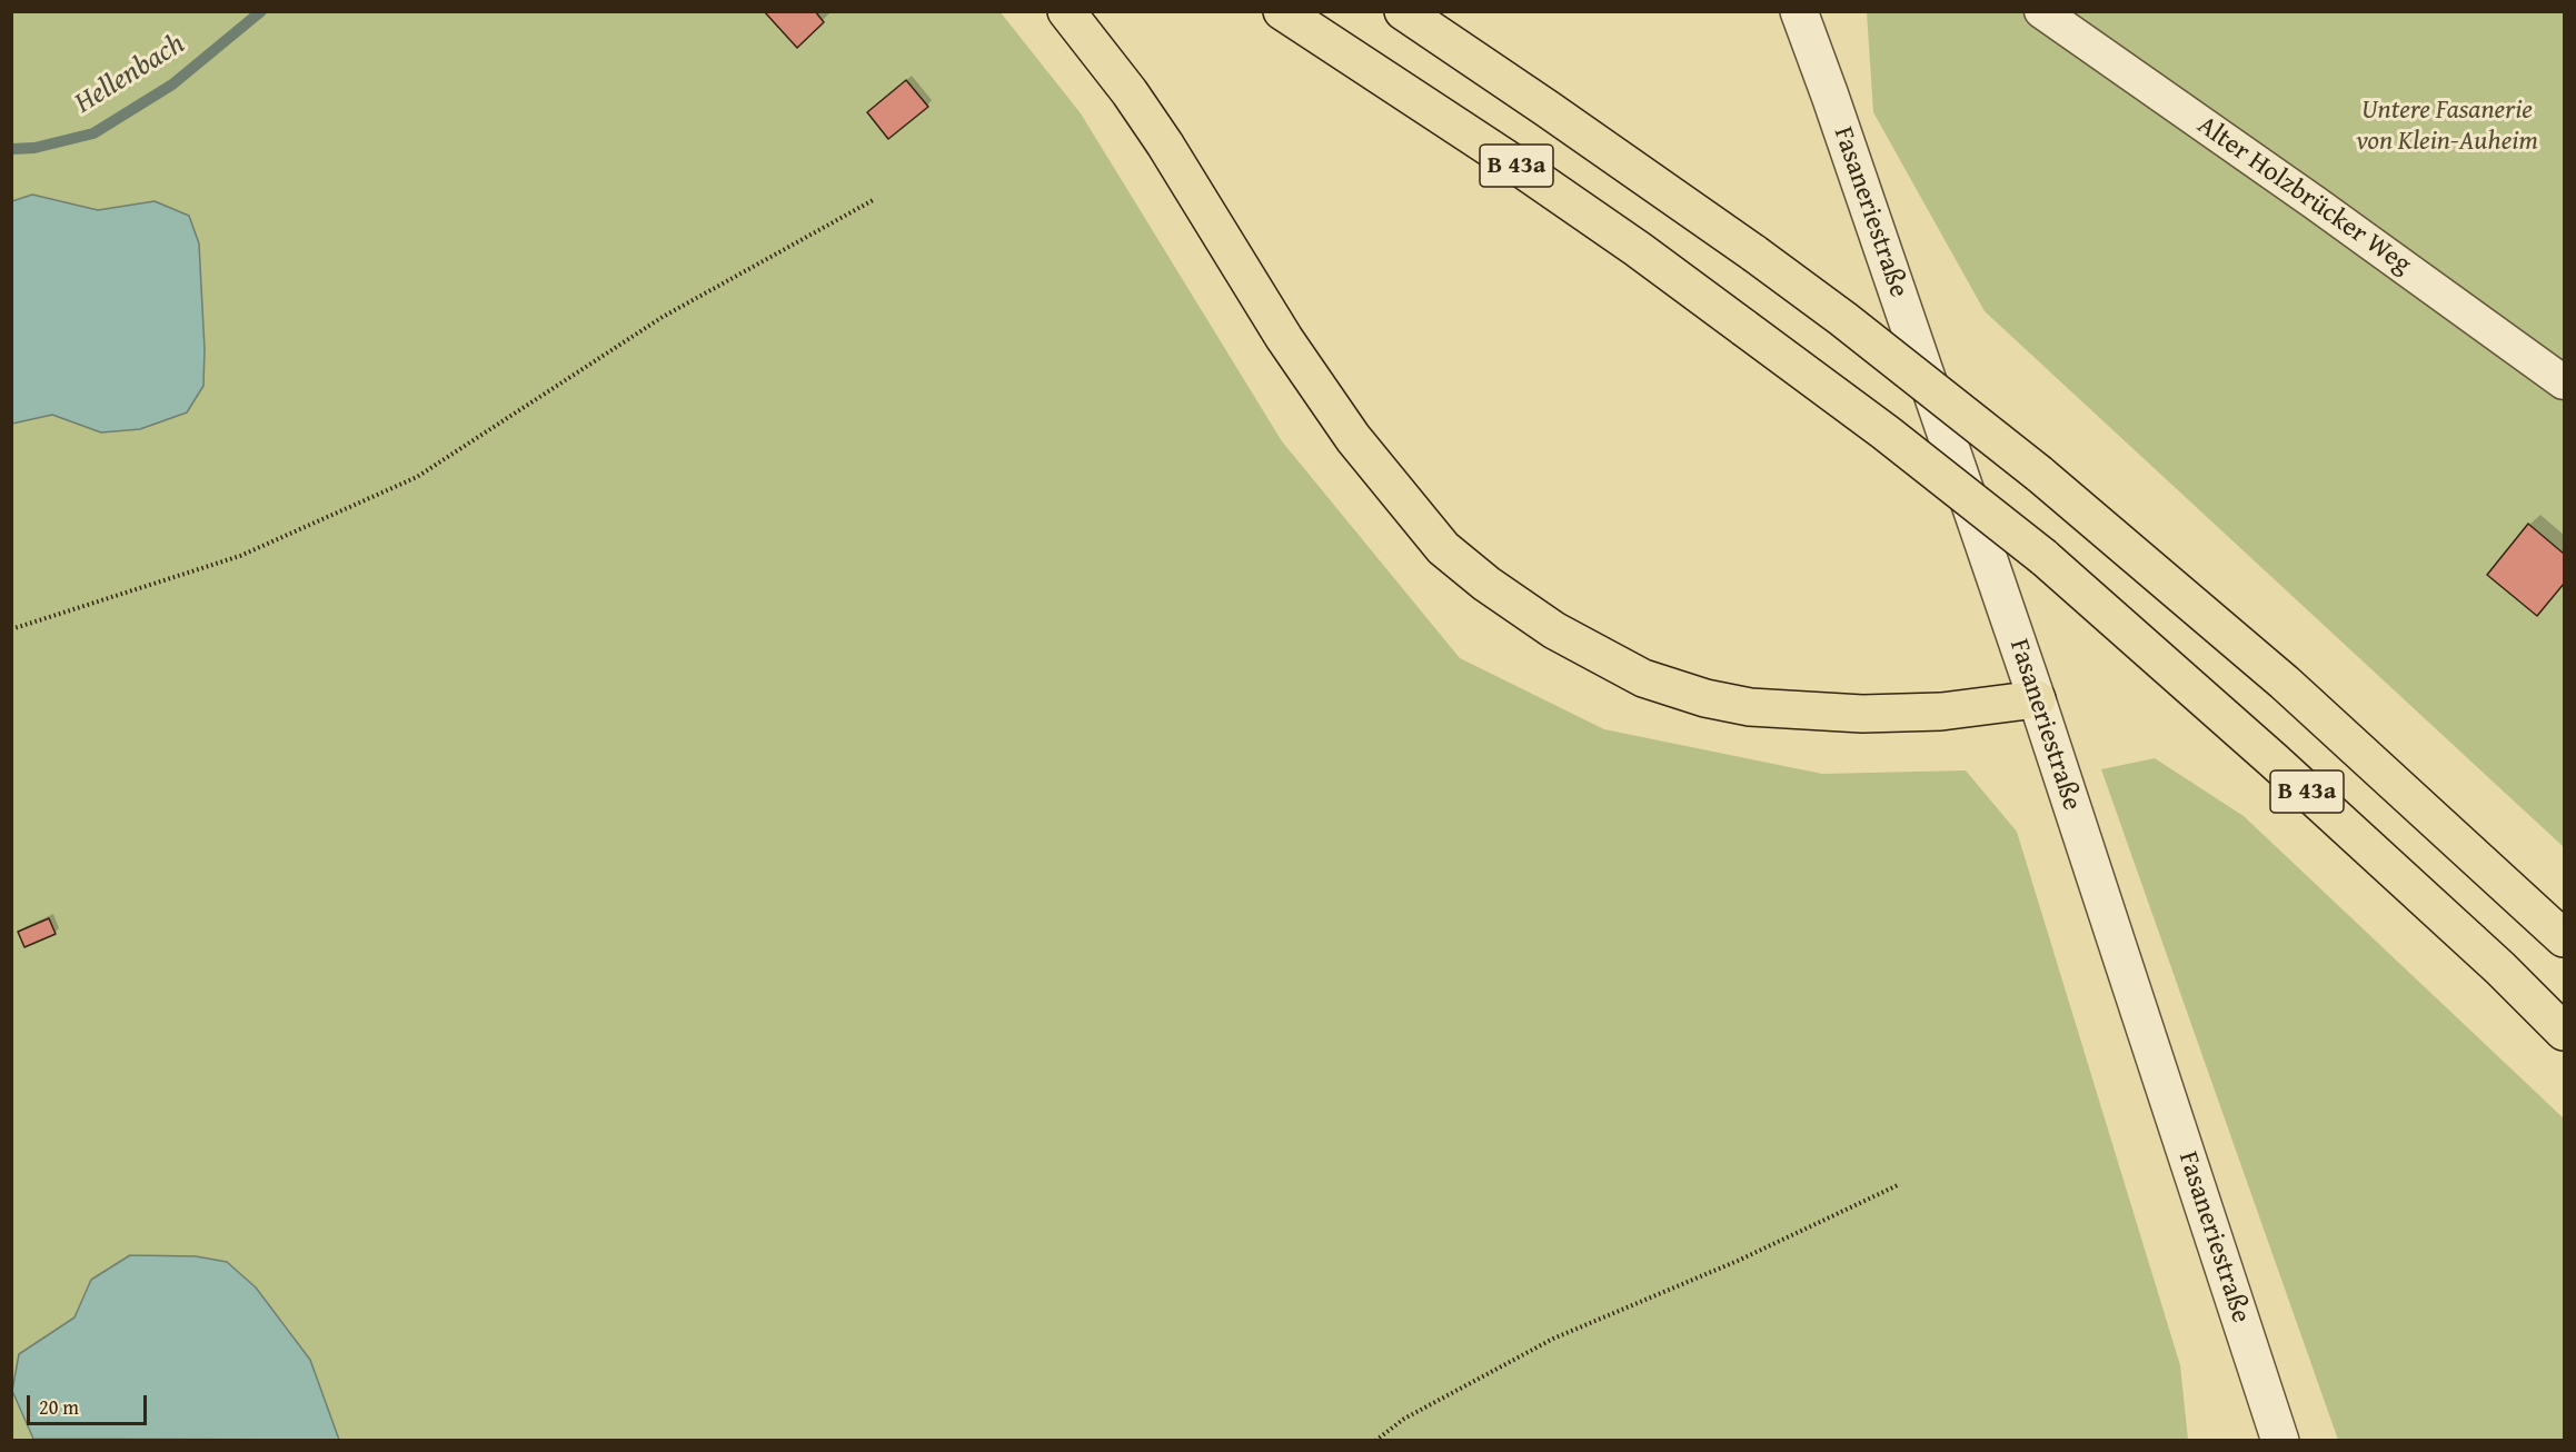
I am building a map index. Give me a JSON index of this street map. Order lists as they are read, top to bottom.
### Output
{
  "streets": {
    "highway": ["B 43a"],
    "street": ["Alter Holzbrücker Weg", "Fasaneriestraße"]
  },
  "water": ["Hellenbach"],
  "parks": ["Untere Fasanerie von Klein-Auheim"],
  "scale_bar": "20 m"
}
